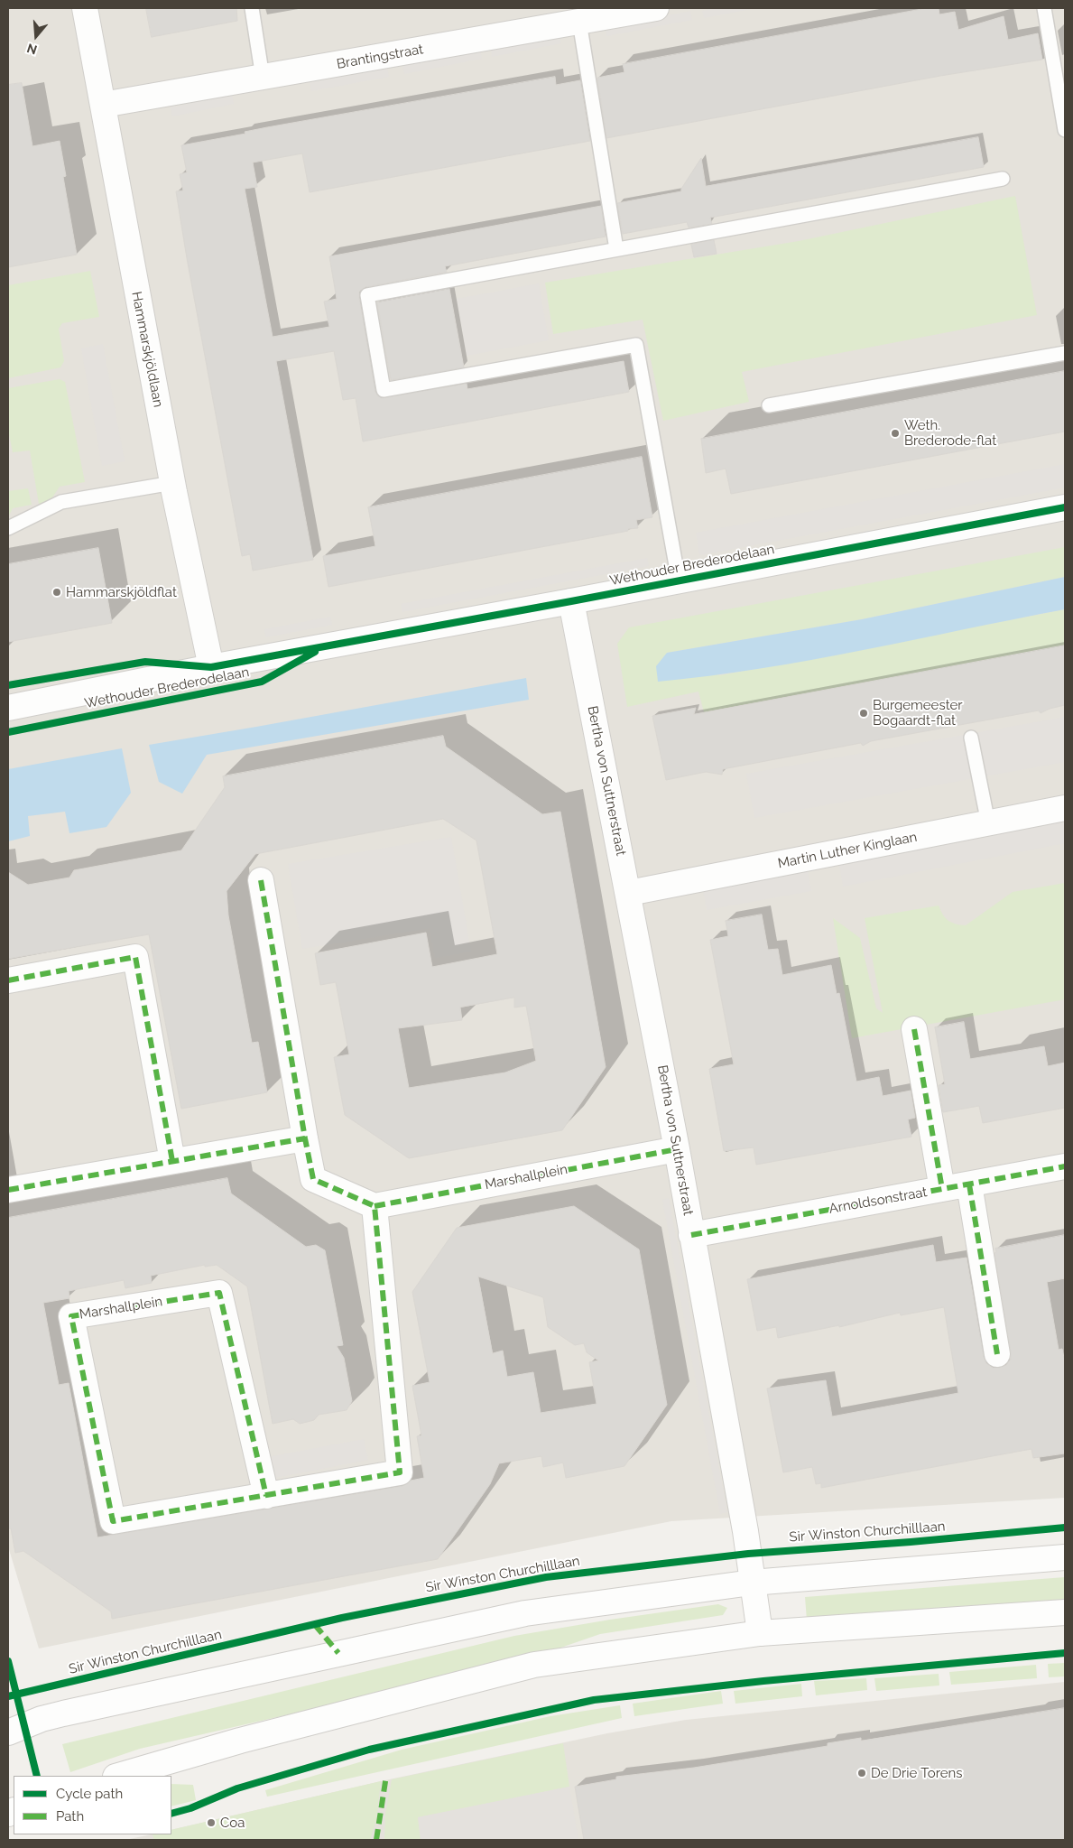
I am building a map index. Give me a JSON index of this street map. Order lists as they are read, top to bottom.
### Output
{
  "streets": {
    "street": [
      "Brantingstraat",
      "Hammarskjöldlaan",
      "Wethouder Brederodelaan",
      "Bertha von Suttnerstraat",
      "Martin Luther Kinglaan",
      "Marshallplein",
      "Arnoldsonstraat"
    ],
    "cycle path": ["Sir Winston Churchilllaan"]
  },
  "crossings": [
    ["Brantingstraat", "Hammarskjöldlaan"],
    ["Hammarskjöldlaan", "Wethouder Brederodelaan"],
    ["Wethouder Brederodelaan", "Bertha von Suttnerstraat"],
    ["Bertha von Suttnerstraat", "Martin Luther Kinglaan"],
    ["Bertha von Suttnerstraat", "Marshallplein"],
    ["Bertha von Suttnerstraat", "Arnoldsonstraat"]
  ],
  "places": [
    "Weth. Brederode-flat",
    "Hammarskjöldflat",
    "Burgemeester Bogaardt-flat",
    "De Drie Torens",
    "Coa"
  ],
  "legend": ["Cycle path", "Path"],
  "north": "bottom"
}
